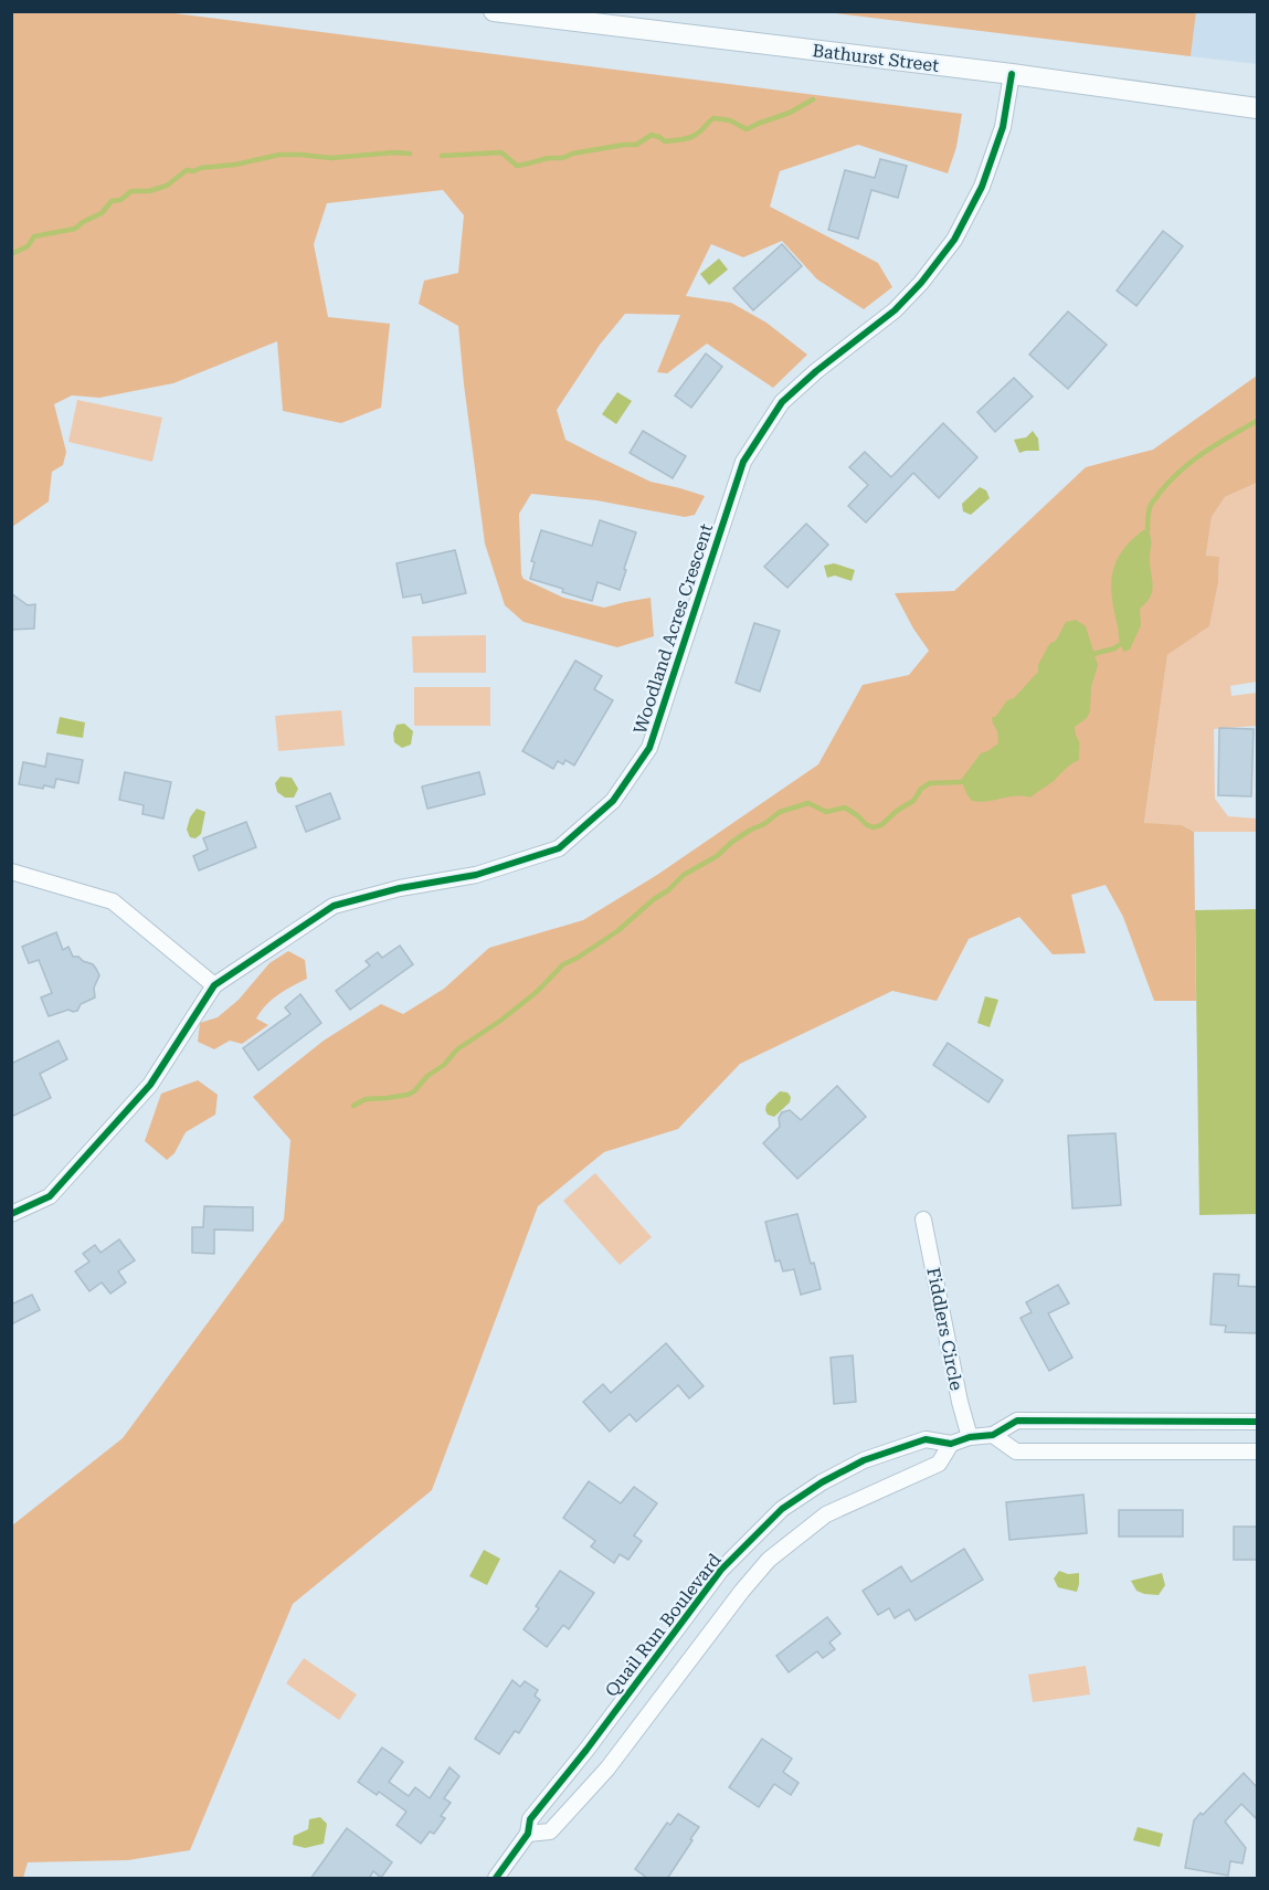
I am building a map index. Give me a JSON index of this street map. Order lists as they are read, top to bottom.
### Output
{
  "streets": {
    "main road": ["Bathurst Street"],
    "street": ["Woodland Acres Crescent", "Fiddlers Circle", "Quail Run Boulevard"]
  },
  "crossings": [
    ["Bathurst Street", "Woodland Acres Crescent"],
    ["Fiddlers Circle", "Quail Run Boulevard"]
  ]
}
